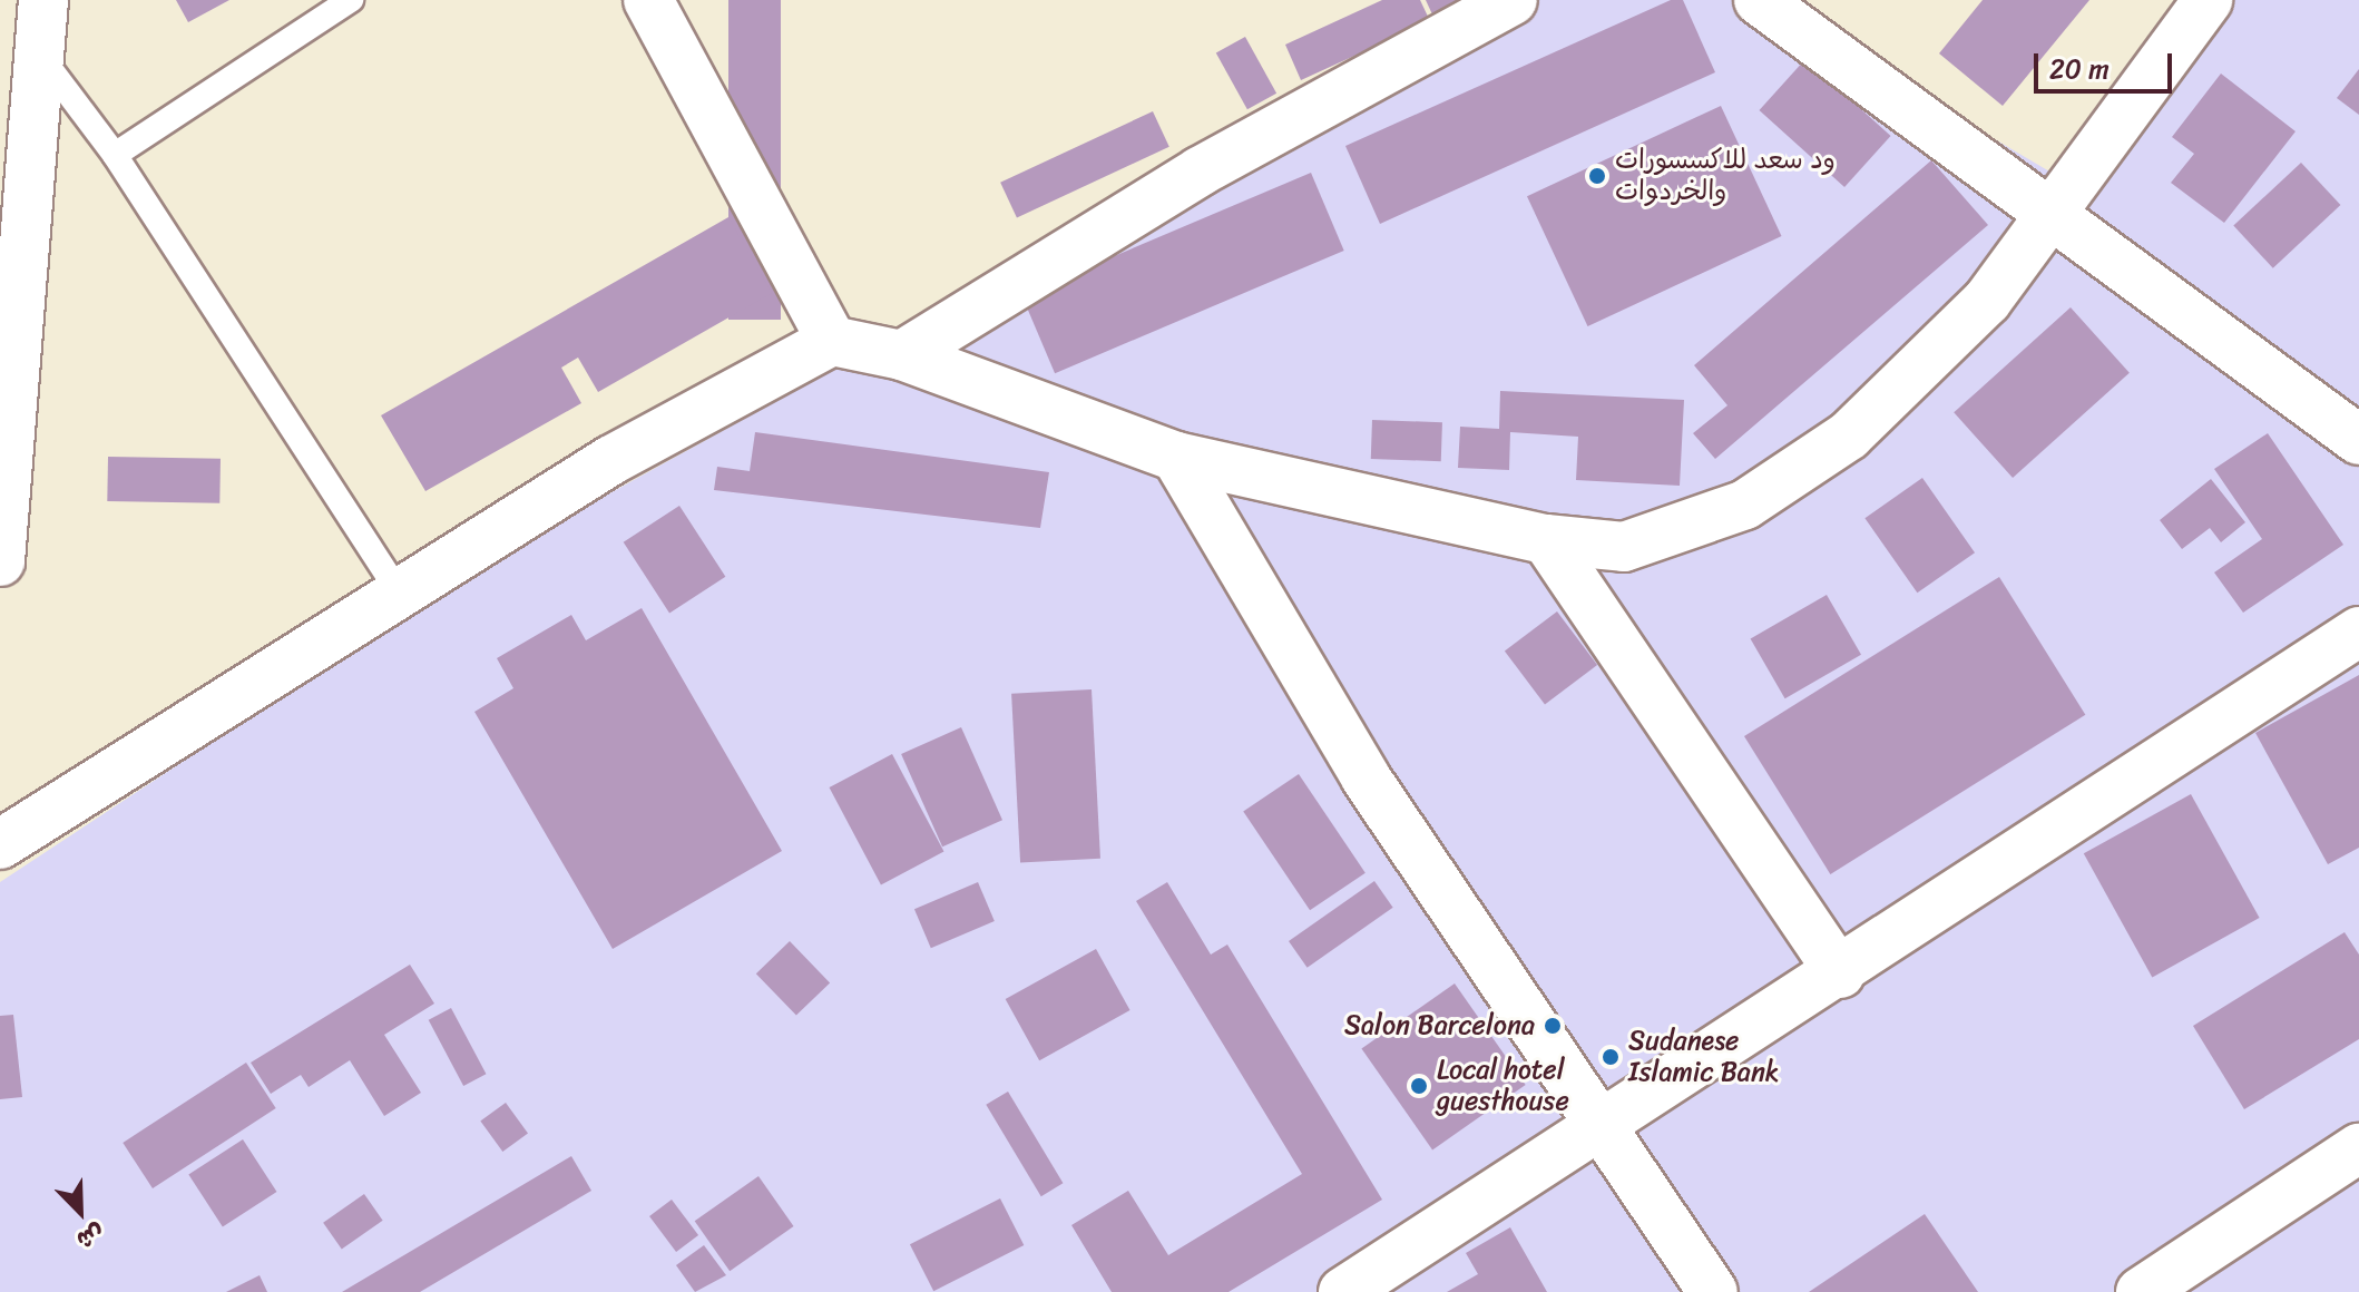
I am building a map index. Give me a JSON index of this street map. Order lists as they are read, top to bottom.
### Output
{
  "places": [
    "ود سعد للاكسسورات والخردوات",
    "Salon Barcelona",
    "Sudanese Islamic Bank",
    "Local hotel guesthouse"
  ],
  "scale_bar": "20 m",
  "north": "bottom right"
}
